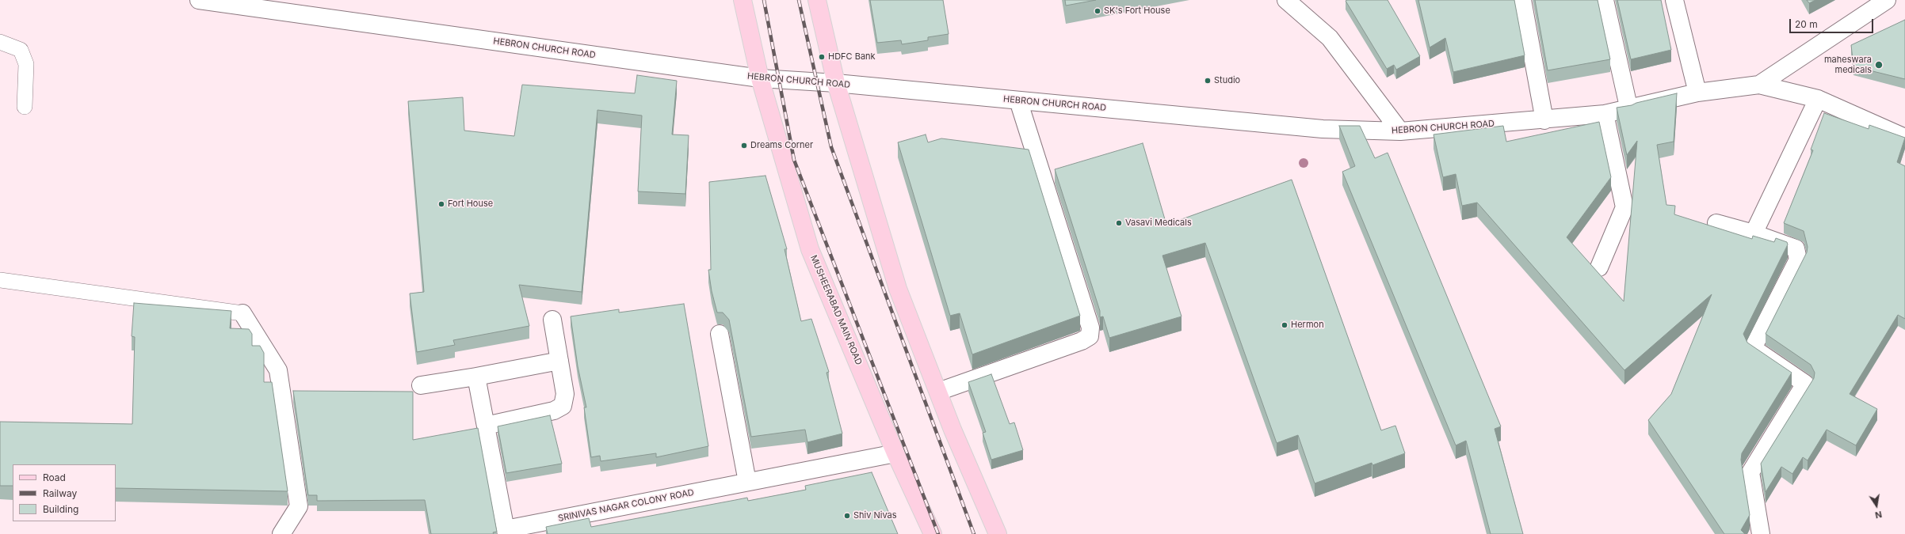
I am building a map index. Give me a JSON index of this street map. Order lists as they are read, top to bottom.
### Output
{
  "streets": {
    "main road": ["MUSHEERABAD MAIN ROAD"],
    "street": ["HEBRON CHURCH ROAD", "SRINIVAS NAGAR COLONY ROAD"]
  },
  "crossings": [
    ["HEBRON CHURCH ROAD", "MUSHEERABAD MAIN ROAD"],
    ["MUSHEERABAD MAIN ROAD", "SRINIVAS NAGAR COLONY ROAD"]
  ],
  "places": [
    "SK's Fort House",
    "HDFC Bank",
    "maheswara medicals",
    "Studio",
    "Dreams Corner",
    "Fort House",
    "Vasavi Medicals",
    "Hermon",
    "Shiv Nivas"
  ],
  "legend": ["Road", "Railway", "Building"],
  "scale_bar": "20 m",
  "north": "bottom"
}
